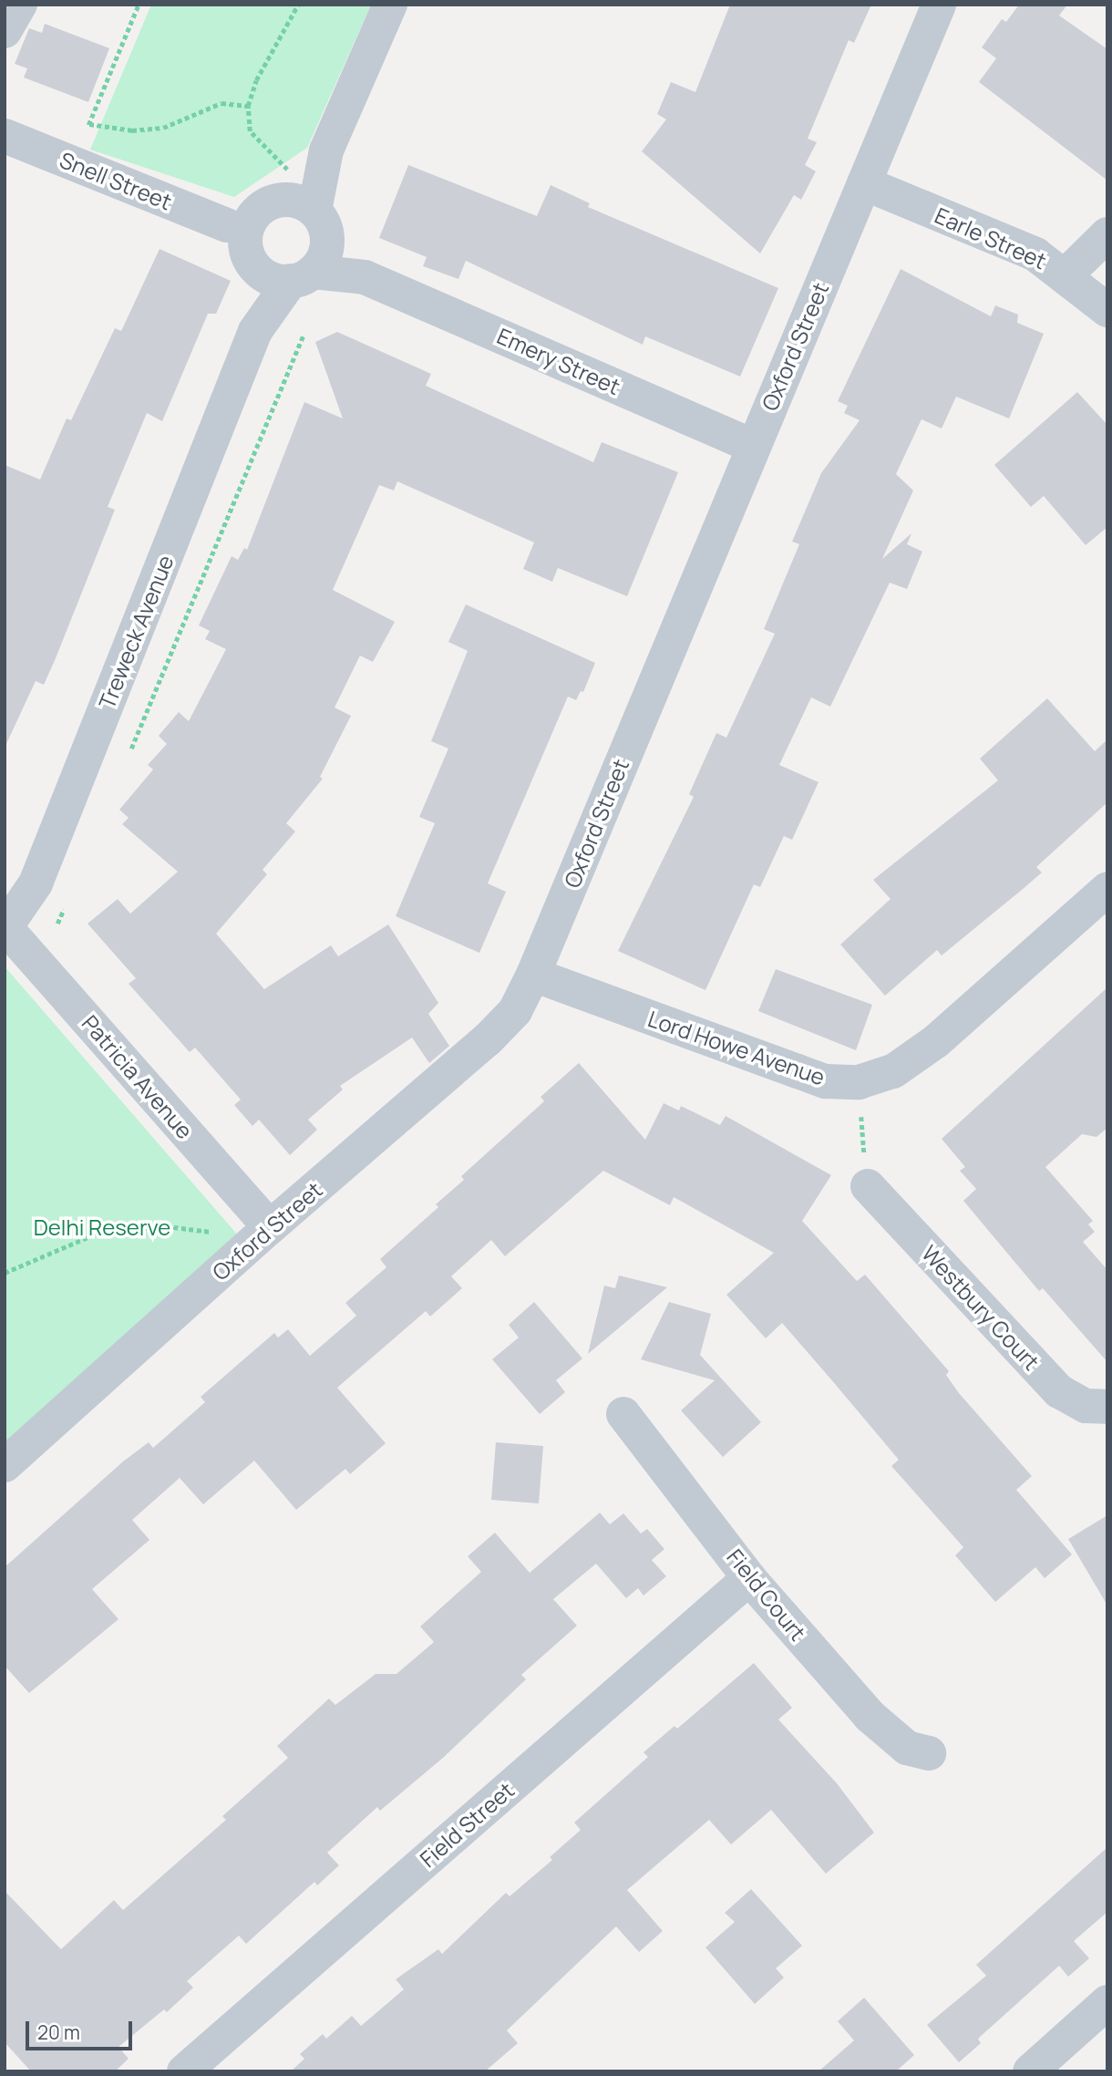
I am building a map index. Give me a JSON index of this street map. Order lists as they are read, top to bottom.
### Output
{
  "streets": {
    "street": [
      "Snell Street",
      "Earle Street",
      "Oxford Street",
      "Emery Street",
      "Treweck Avenue",
      "Lord Howe Avenue",
      "Patricia Avenue",
      "Westbury Court",
      "Field Court",
      "Field Street"
    ]
  },
  "crossings": [
    ["Earle Street", "Oxford Street"],
    ["Oxford Street", "Emery Street"],
    ["Oxford Street", "Lord Howe Avenue"],
    ["Oxford Street", "Patricia Avenue"],
    ["Emery Street", "Treweck Avenue"],
    ["Treweck Avenue", "Patricia Avenue"],
    ["Field Court", "Field Street"]
  ],
  "parks": ["Delhi Reserve"],
  "scale_bar": "20 m"
}
